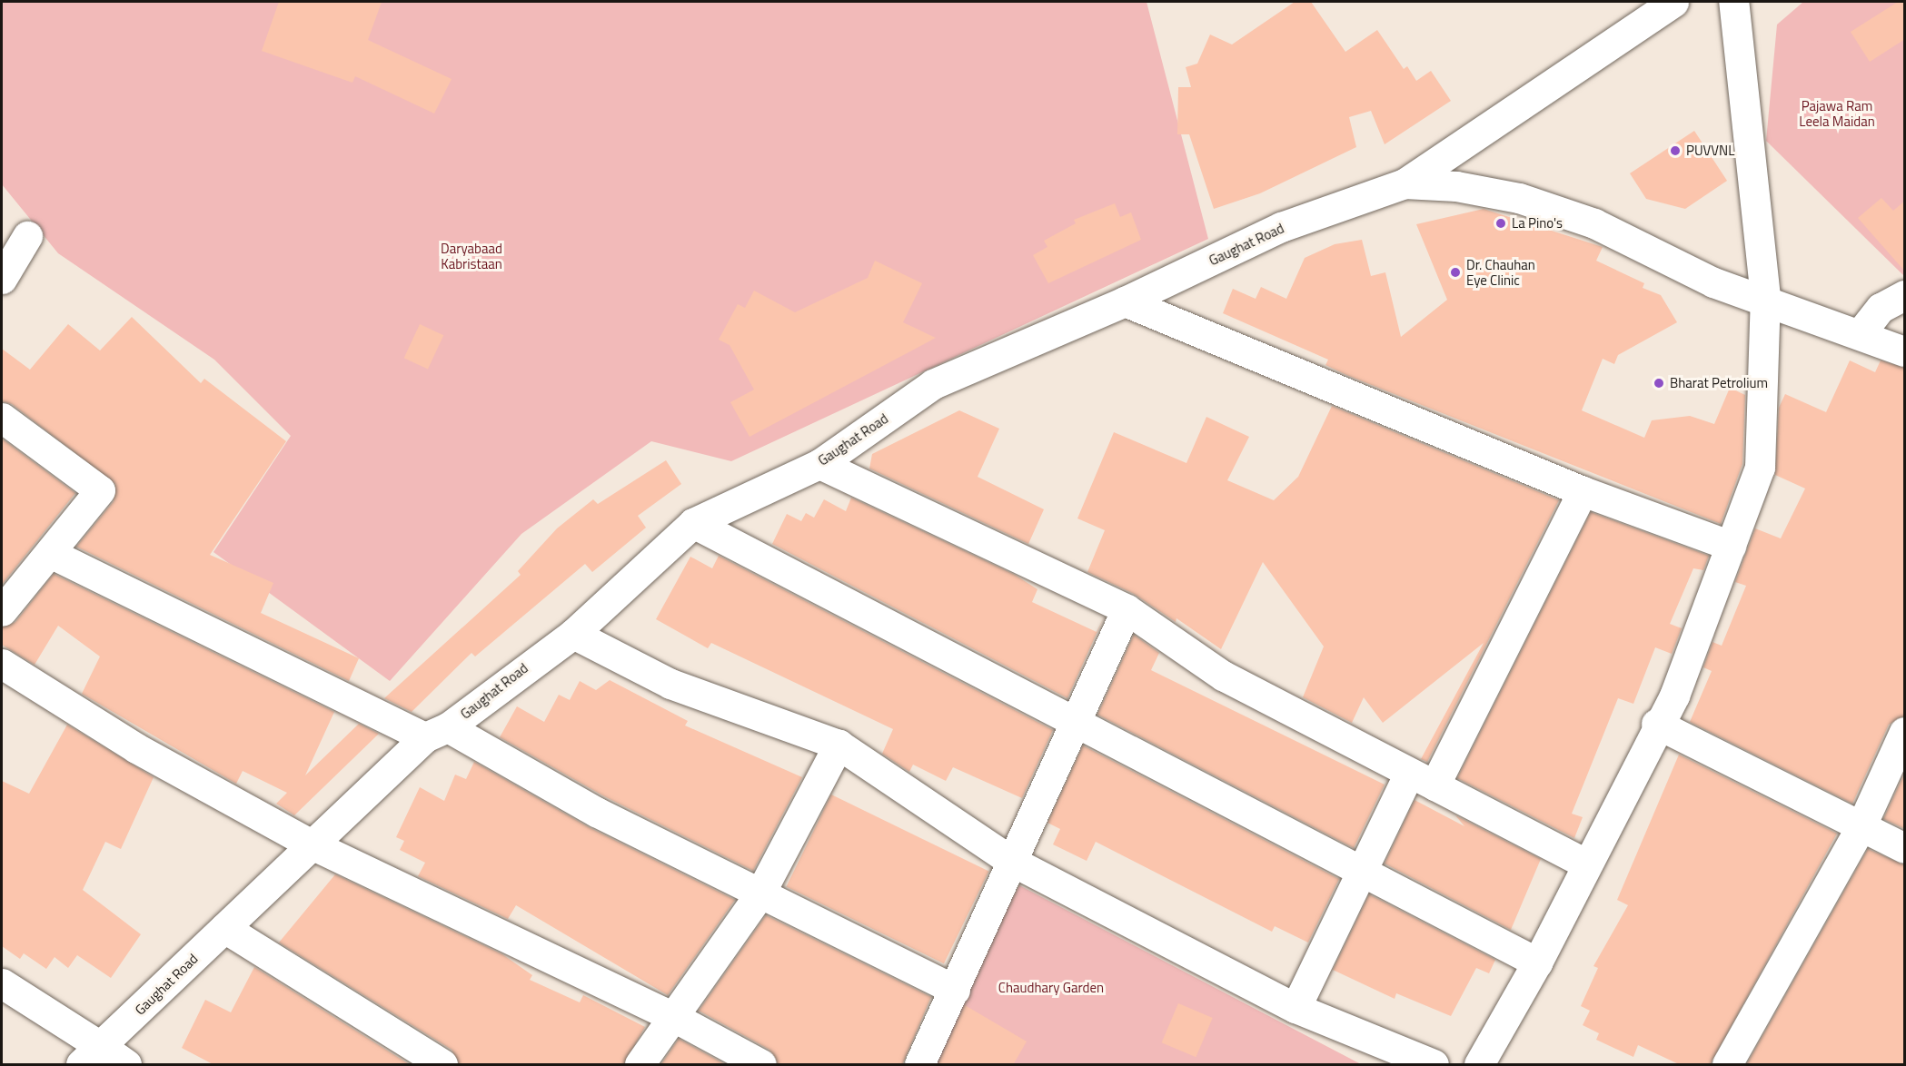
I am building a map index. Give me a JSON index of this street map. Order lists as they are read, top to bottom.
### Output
{
  "streets": {
    "street": ["Gaughat Road"]
  },
  "parks": ["Pajawa Ram Leela Maidan", "Daryabaad Kabristaan", "Chaudhary Garden"],
  "places": [
    "PUVVNL",
    "La Pino's",
    "Dr. Chauhan Eye Clinic",
    "Bharat Petrolium"
  ]
}
